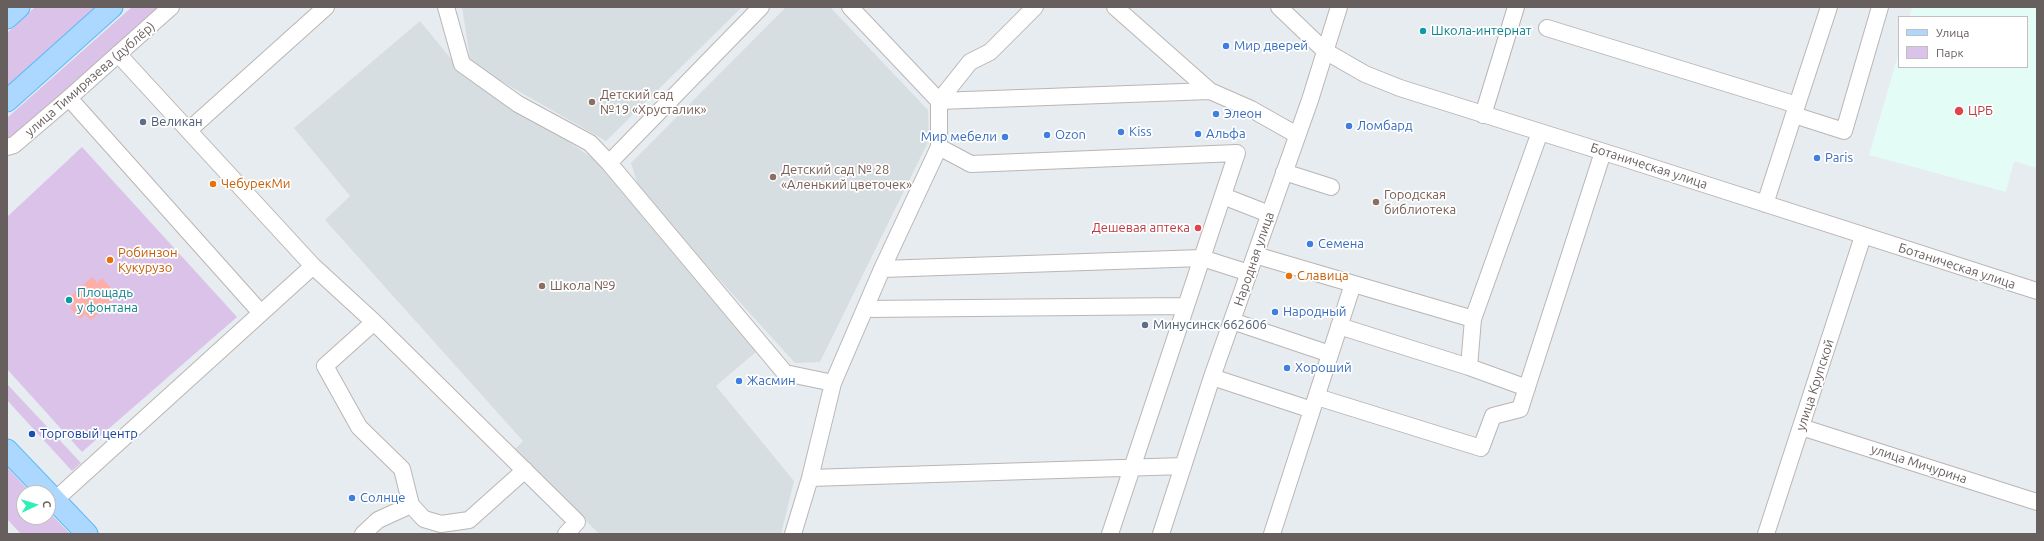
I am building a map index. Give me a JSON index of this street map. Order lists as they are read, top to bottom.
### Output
{
  "streets": {
    "street": [
      "улица Тимирязева (дублёр)",
      "Ботаническая улица",
      "Народная улица",
      "улица Крупской",
      "улица Мичурина"
    ]
  },
  "crossings": [
    ["Ботаническая улица", "Народная улица"],
    ["Ботаническая улица", "улица Крупской"],
    ["улица Крупской", "улица Мичурина"]
  ],
  "places": [
    "Школа-интернат",
    "Мир дверей",
    "Детский сад №19 «Хрусталик»",
    "ЦРБ",
    "Элеон",
    "Великан",
    "Ломбард",
    "Kiss",
    "Альфа",
    "Ozon",
    "Мир мебели",
    "Paris",
    "Детский сад № 28 «Аленький цветочек»",
    "ЧебурекМи",
    "Городская библиотека",
    "Дешевая аптека",
    "Семена",
    "Робинзон Кукурузо",
    "Славица",
    "Школа №9",
    "Площадь у фонтана",
    "Народный",
    "Минусинск 662606",
    "Хороший",
    "Жасмин",
    "Торговый центр",
    "Солнце"
  ],
  "legend": ["Улица", "Парк"],
  "north": "right"
}
